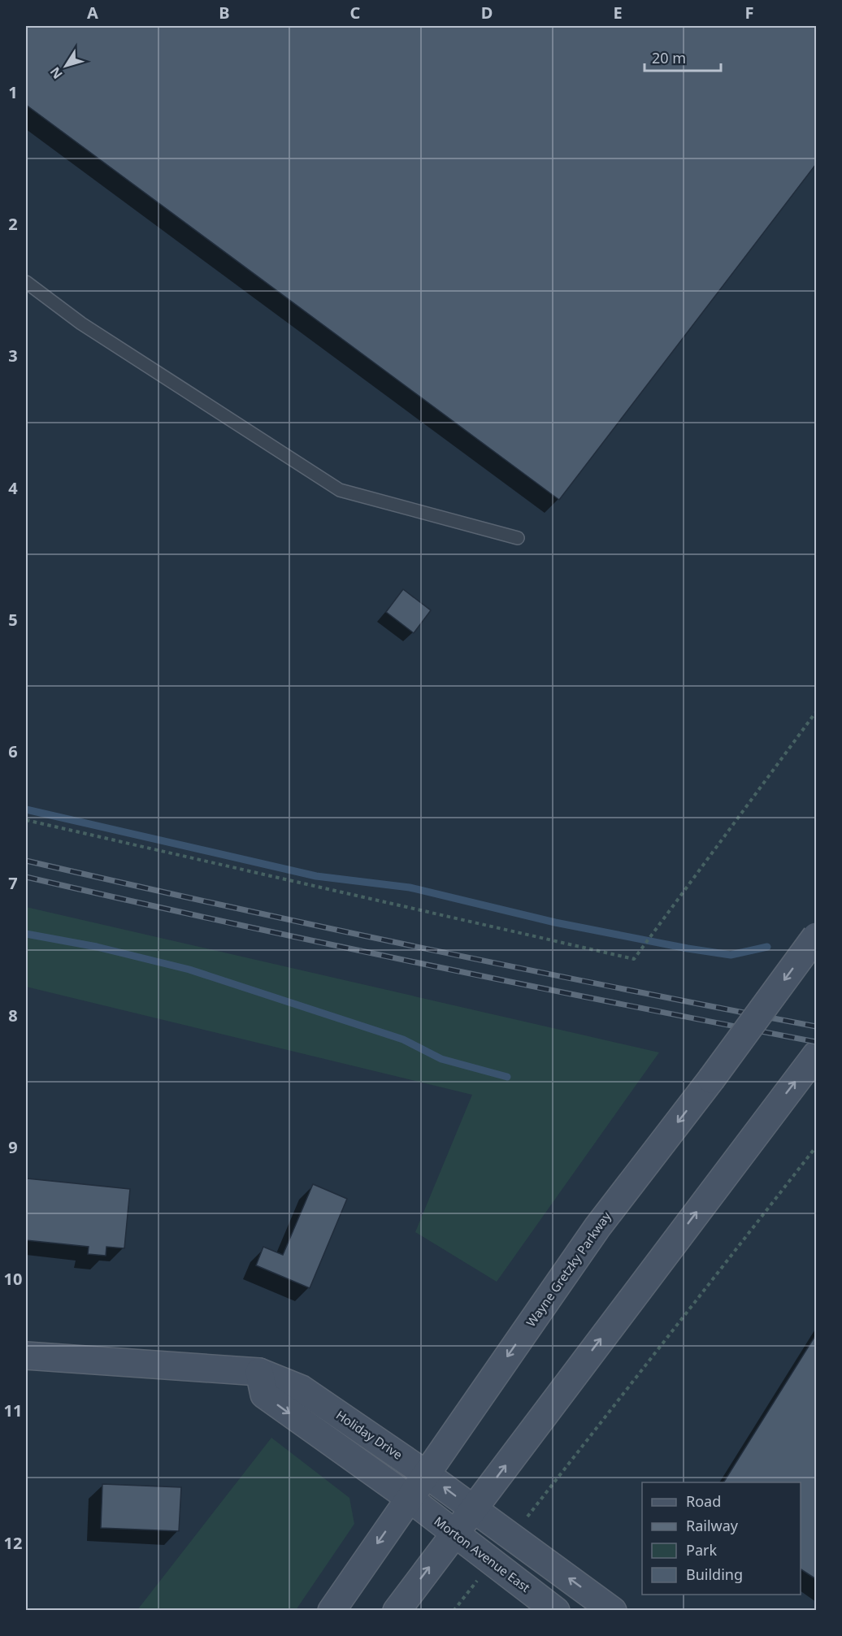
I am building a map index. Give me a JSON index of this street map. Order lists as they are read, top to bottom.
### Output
{
  "streets": {
    "main road": ["Wayne Gretzky Parkway", "Holiday Drive", "Morton Avenue East"]
  },
  "crossings": [
    ["Wayne Gretzky Parkway", "Holiday Drive"],
    ["Wayne Gretzky Parkway", "Morton Avenue East"]
  ],
  "legend": [
    "Road",
    "Railway",
    "Park",
    "Building"
  ],
  "scale_bar": "20 m",
  "north": "bottom left",
  "grid": {
    "columns": [
      "A",
      "B",
      "C",
      "D",
      "E",
      "F"
    ],
    "rows": [
      "1",
      "2",
      "3",
      "4",
      "5",
      "6",
      "7",
      "8",
      "9",
      "10",
      "11",
      "12"
    ]
  }
}
